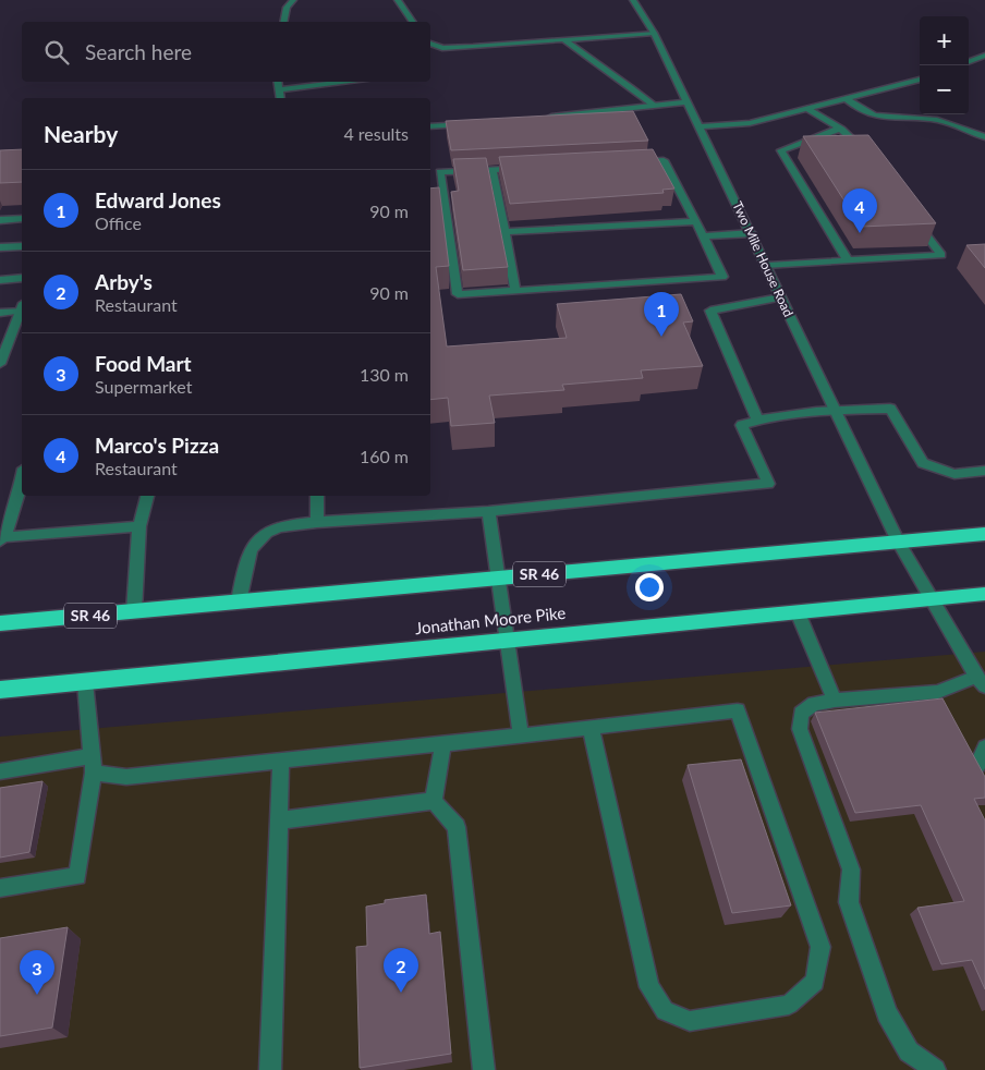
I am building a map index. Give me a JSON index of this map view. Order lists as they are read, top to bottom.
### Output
{
  "streets": {
    "highway": ["SR 46", "Jonathan Moore Pike"],
    "street": ["Two Mile House Road"]
  },
  "crossings": [
    ["Two Mile House Road", "SR 46"],
    ["Two Mile House Road", "Jonathan Moore Pike"]
  ],
  "page": {
    "map_buttons": ["+", "−"],
    "search": "Search here",
    "heading": ["Nearby", "4 results"],
    "list": [
      {
        "mark": "1",
        "name": "Edward Jones",
        "note": "Office",
        "value": "90 m"
      },
      {
        "mark": "2",
        "name": "Arby's",
        "note": "Restaurant",
        "value": "90 m"
      },
      {
        "mark": "3",
        "name": "Food Mart",
        "note": "Supermarket",
        "value": "130 m"
      },
      {
        "mark": "4",
        "name": "Marco's Pizza",
        "note": "Restaurant",
        "value": "160 m"
      }
    ],
    "pins": [
      "4",
      "1",
      "2",
      "3"
    ]
  }
}
